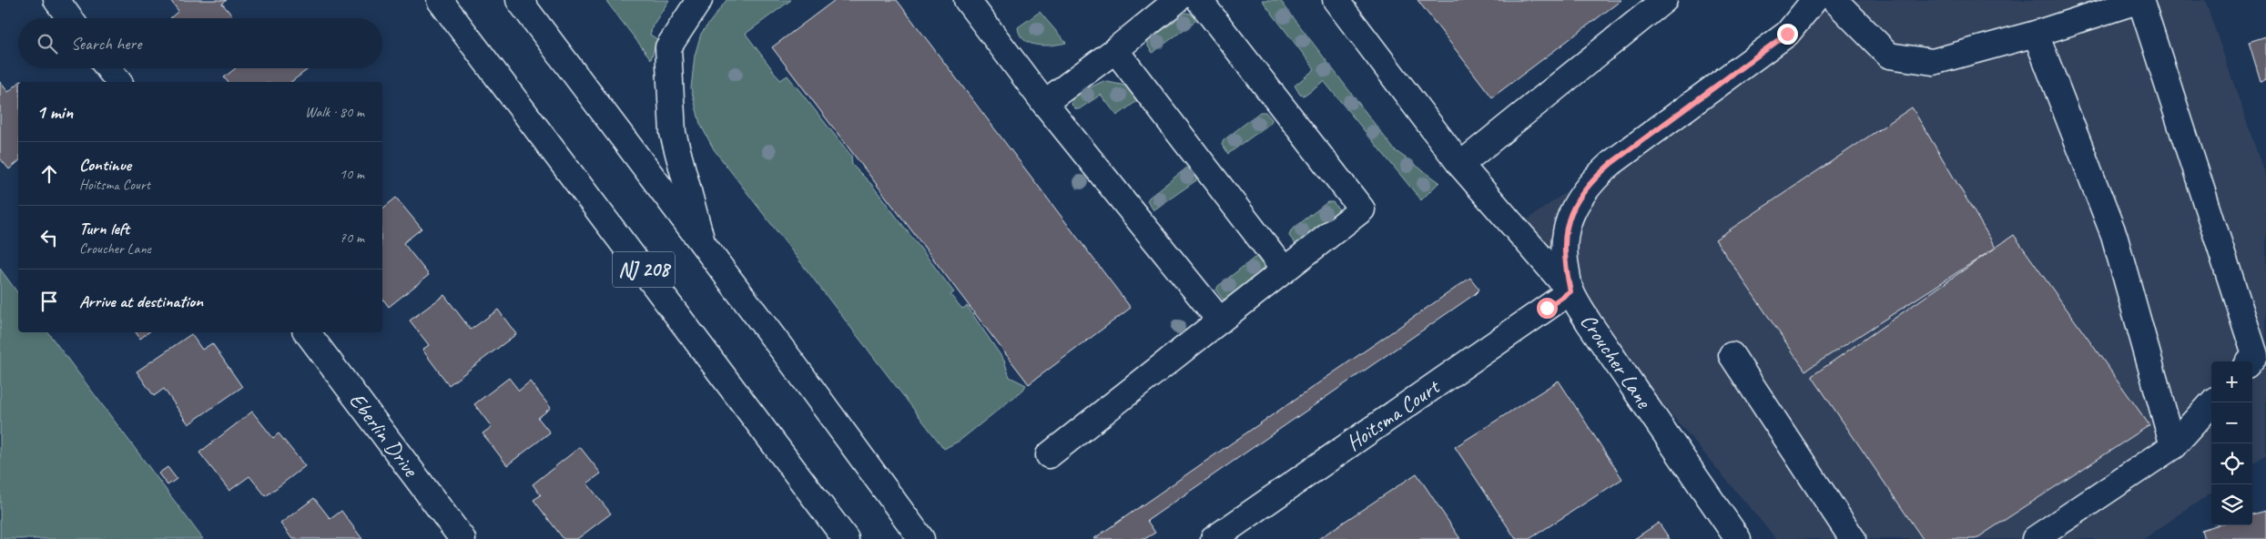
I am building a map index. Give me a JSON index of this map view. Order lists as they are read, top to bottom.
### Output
{
  "streets": {
    "main road": [
      "NJ 208",
      "Croucher Lane",
      "Hoitsma Court",
      "Eberlin Drive"
    ]
  },
  "crossings": [
    ["Croucher Lane", "Hoitsma Court"]
  ],
  "page": {
    "search": "Search here",
    "heading": ["1 min", "Walk · 80 m"],
    "list": [
      ["Continue", "Hoitsma Court", "10 m"],
      ["Turn left", "Croucher Lane", "70 m"],
      "Arrive at destination"
    ],
    "map_buttons": ["+", "−"]
  }
}
